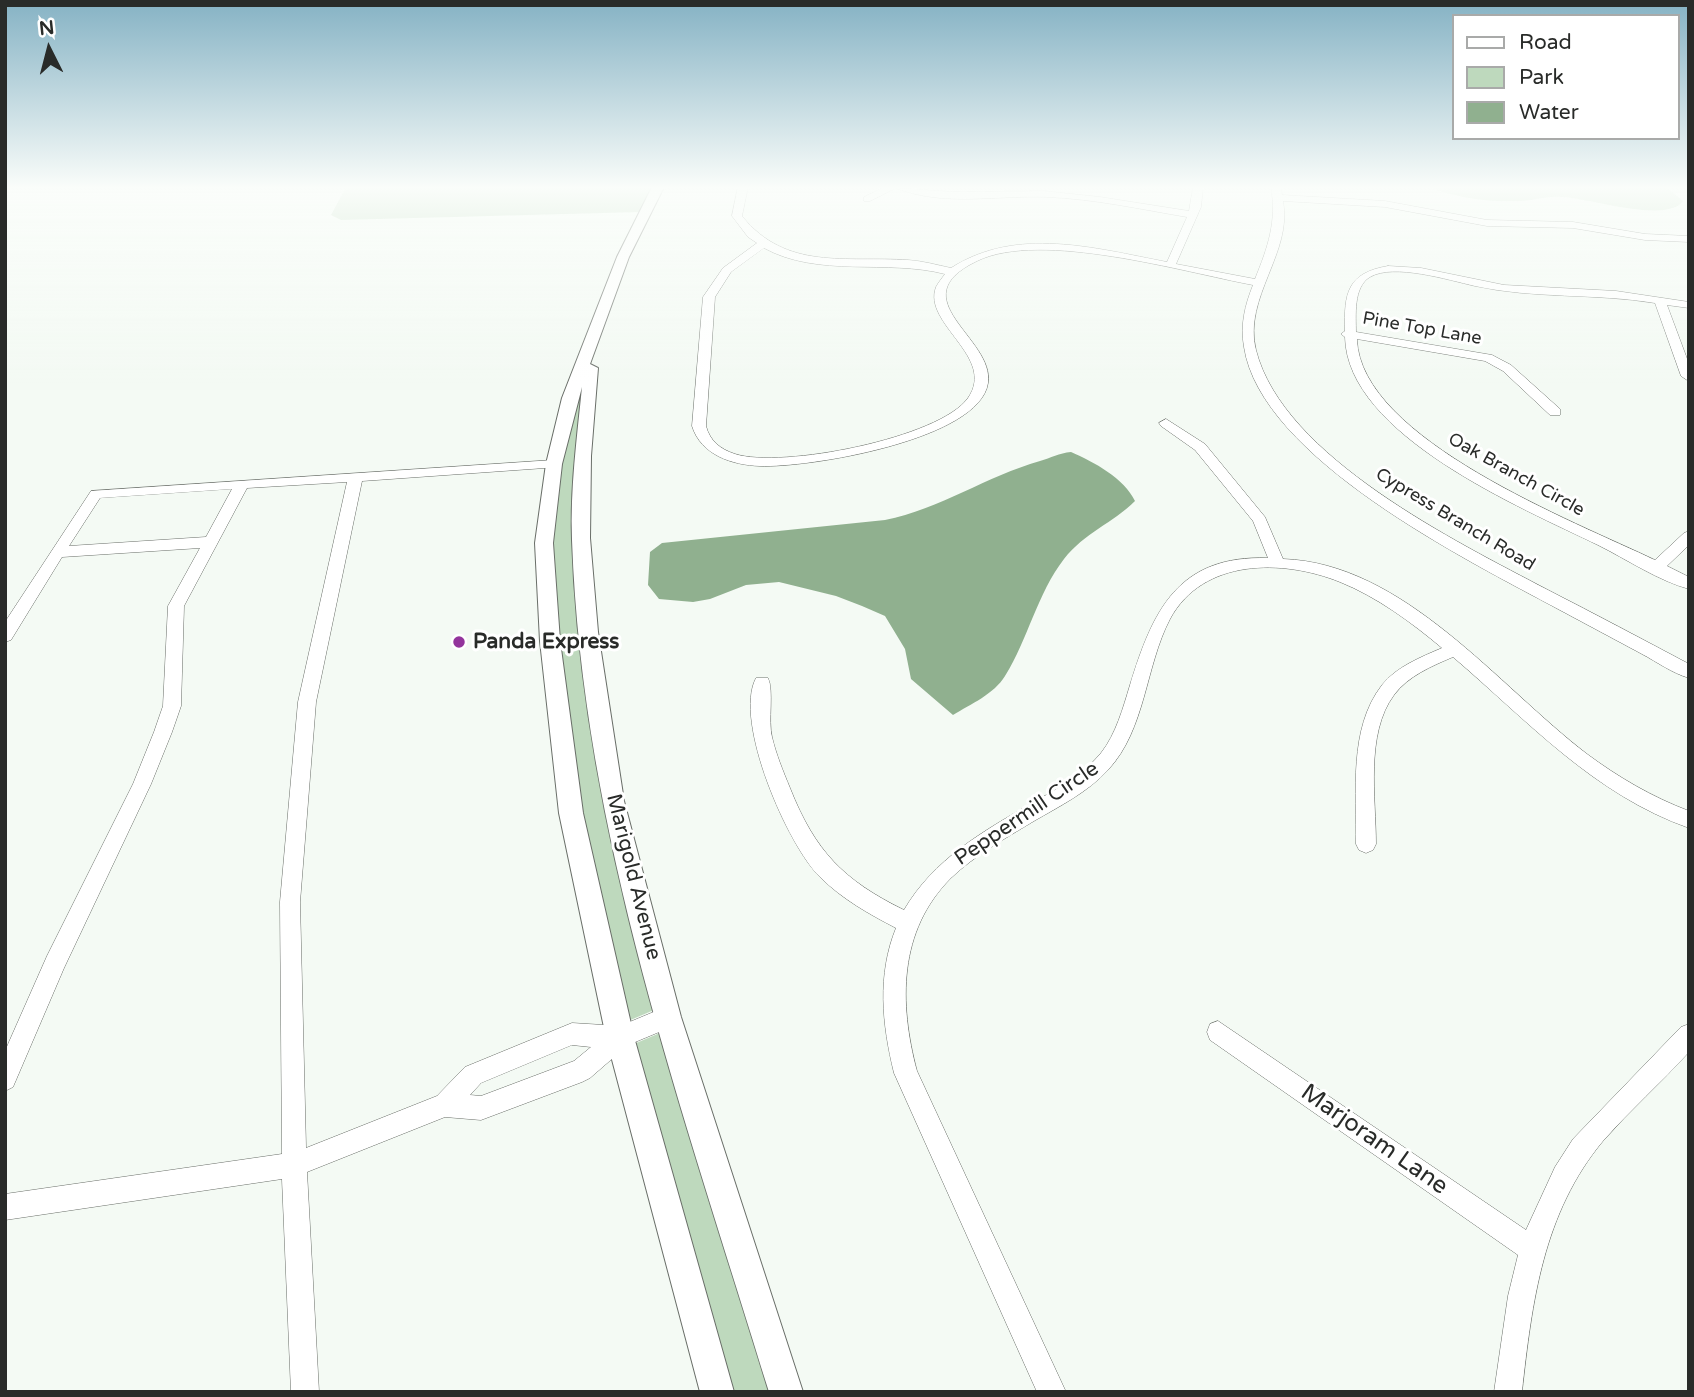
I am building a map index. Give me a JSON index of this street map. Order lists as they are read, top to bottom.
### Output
{
  "streets": {
    "main road": ["Marigold Avenue"],
    "street": [
      "Pine Top Lane",
      "Oak Branch Circle",
      "Cypress Branch Road",
      "Peppermill Circle",
      "Marjoram Lane"
    ]
  },
  "crossings": [
    ["Pine Top Lane", "Oak Branch Circle"]
  ],
  "places": ["Panda Express"],
  "legend": ["Road", "Park", "Water"],
  "north": "top"
}
